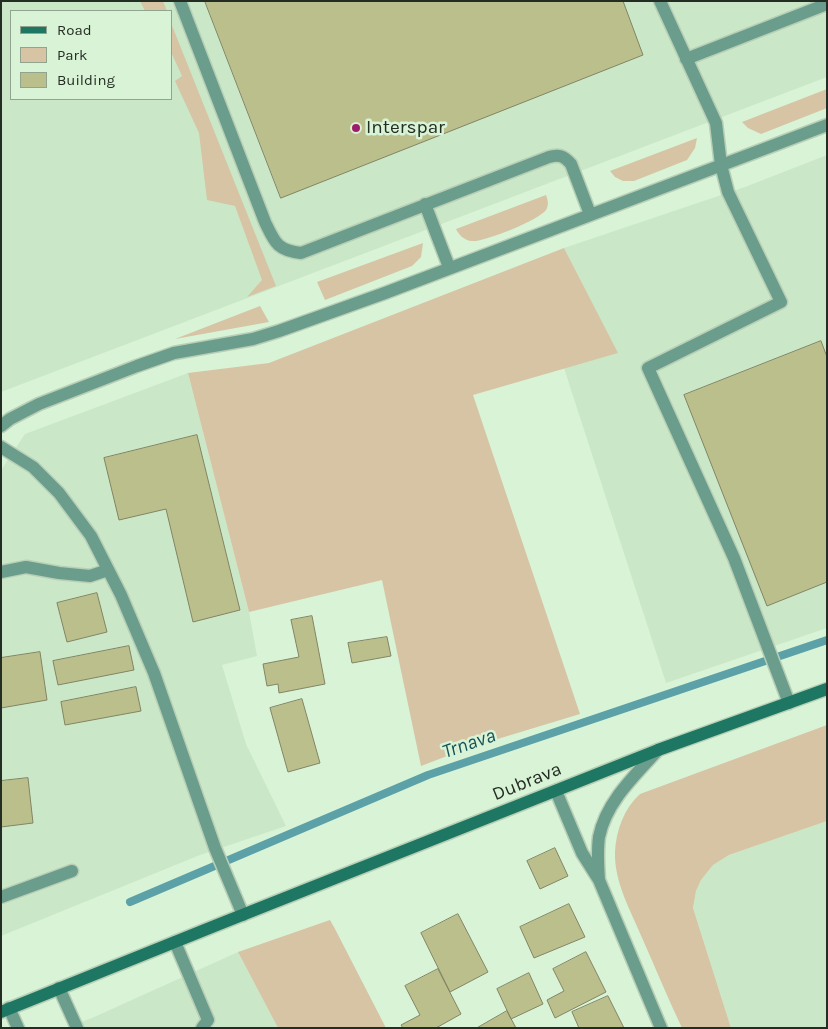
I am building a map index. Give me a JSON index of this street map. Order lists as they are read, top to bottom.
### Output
{
  "streets": {
    "main road": ["Dubrava"]
  },
  "water": ["Trnava"],
  "places": ["Interspar"],
  "legend": ["Road", "Park", "Building"]
}
